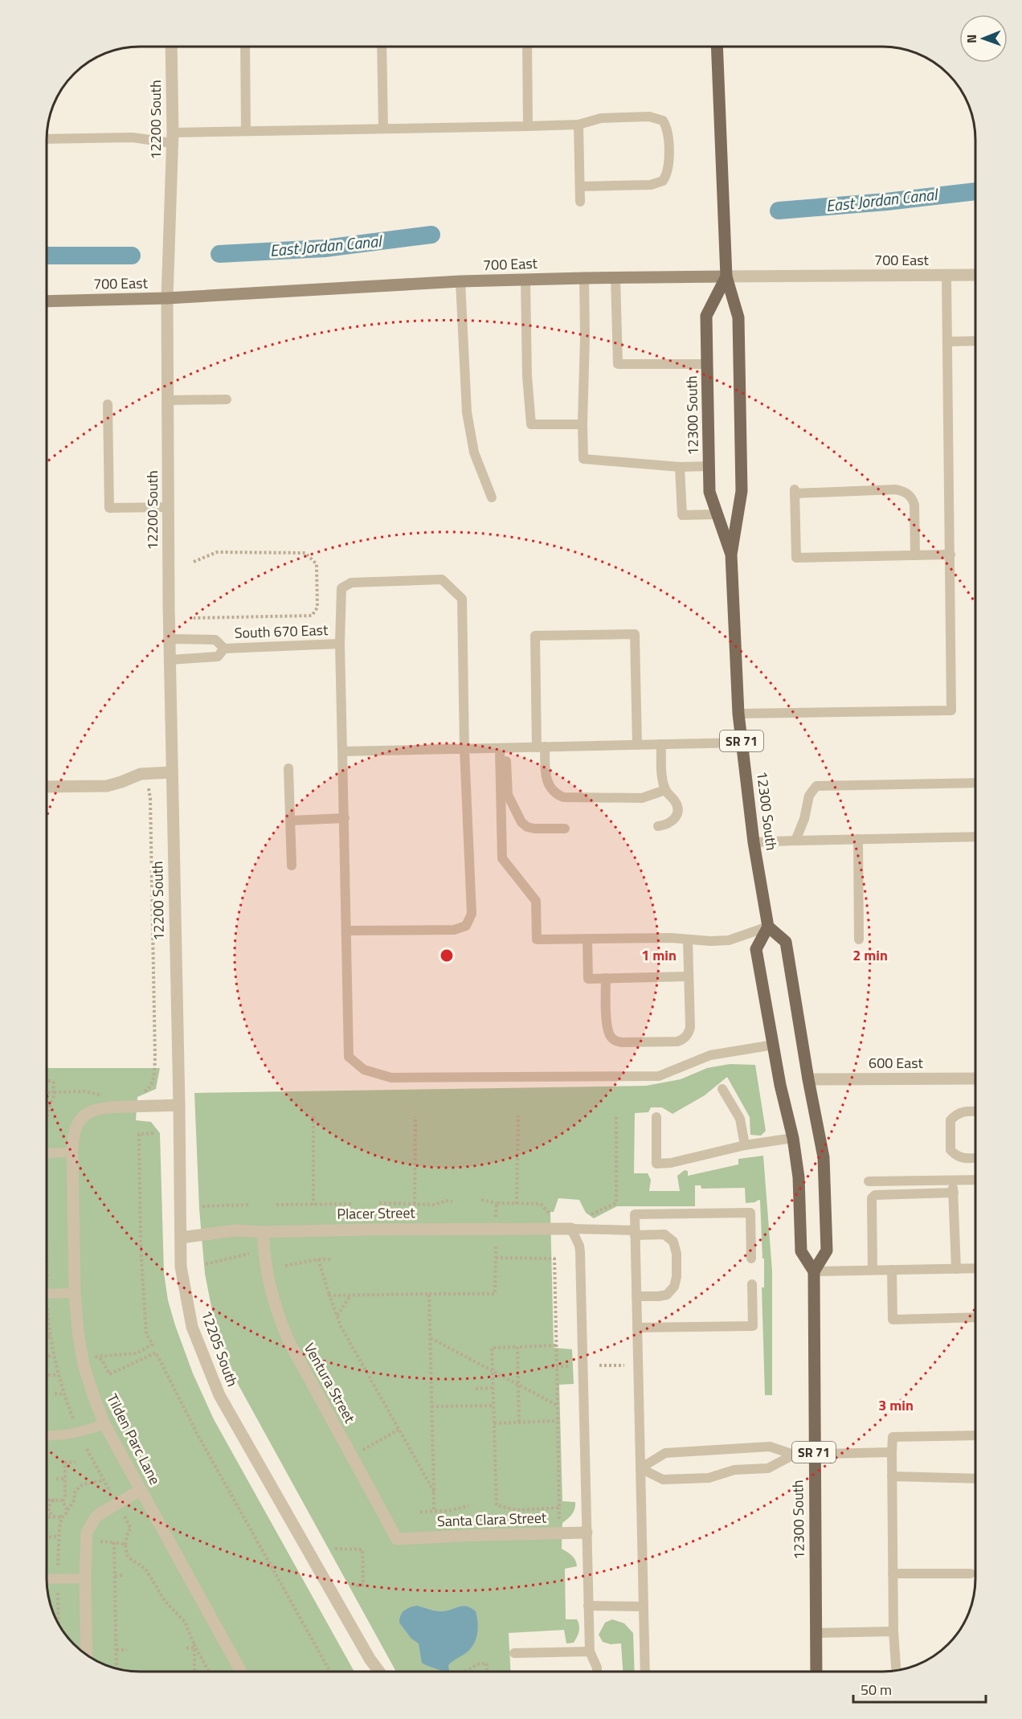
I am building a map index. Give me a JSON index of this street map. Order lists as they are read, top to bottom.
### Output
{
  "streets": {
    "main road": ["700 East", "12300 South", "SR 71"],
    "street": [
      "12200 South",
      "600 East",
      "Placer Street",
      "12205 South",
      "Ventura Street",
      "Tilden Parc Lane",
      "Santa Clara Street"
    ],
    "lane": ["South 670 East"]
  },
  "crossings": [
    ["12200 South", "700 East"],
    ["12200 South", "South 670 East"],
    ["12200 South", "12205 South"],
    ["700 East", "12300 South"],
    ["Placer Street", "12205 South"],
    ["Placer Street", "Ventura Street"],
    ["12205 South", "Tilden Parc Lane"],
    ["Ventura Street", "Santa Clara Street"]
  ],
  "water": ["East Jordan Canal"],
  "scale_bar": "50 m",
  "north": "left",
  "rings": ["1 min", "2 min", "3 min"]
}
